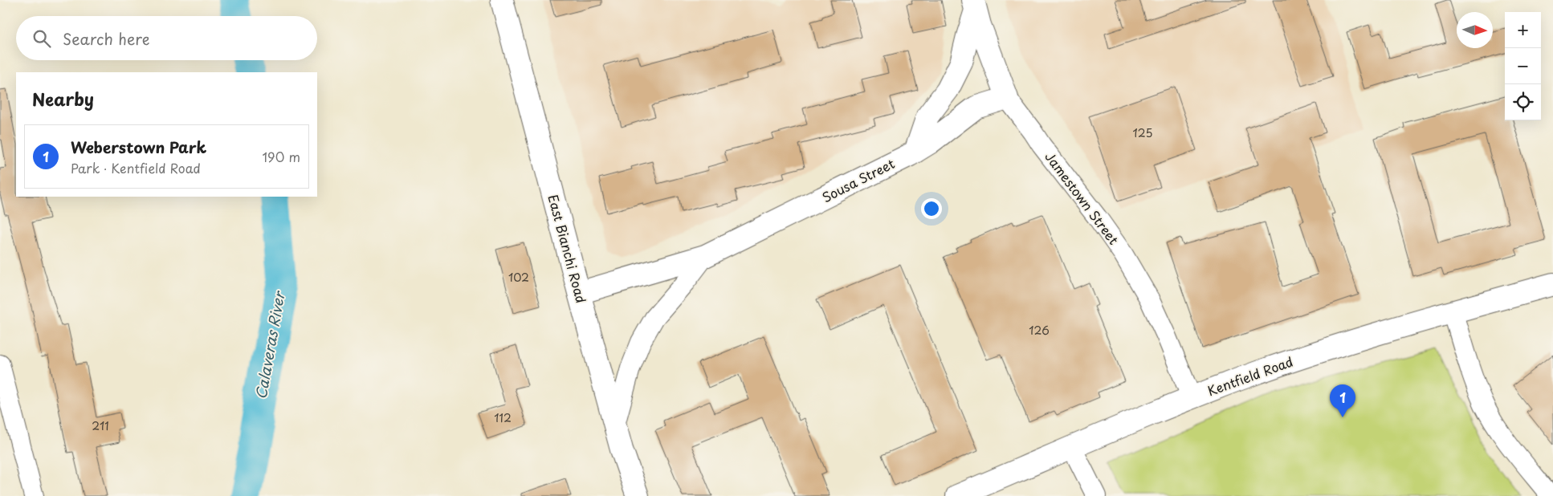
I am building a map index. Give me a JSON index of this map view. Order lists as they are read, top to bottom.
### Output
{
  "streets": {
    "street": [
      "Sousa Street",
      "Jamestown Street",
      "East Bianchi Road",
      "Kentfield Road"
    ]
  },
  "crossings": [
    ["Sousa Street", "Jamestown Street"],
    ["Sousa Street", "East Bianchi Road"],
    ["Jamestown Street", "Kentfield Road"]
  ],
  "water": ["Calaveras River"],
  "house_numbers": [
    "125",
    "102",
    "126",
    "112",
    "211"
  ],
  "north": "right",
  "page": {
    "map_buttons": ["+", "−"],
    "search": "Search here",
    "heading": "Nearby",
    "list": [
      {
        "mark": "1",
        "name": "Weberstown Park",
        "note": "Park · Kentfield Road",
        "value": "190 m"
      }
    ],
    "pins": "1"
  }
}
